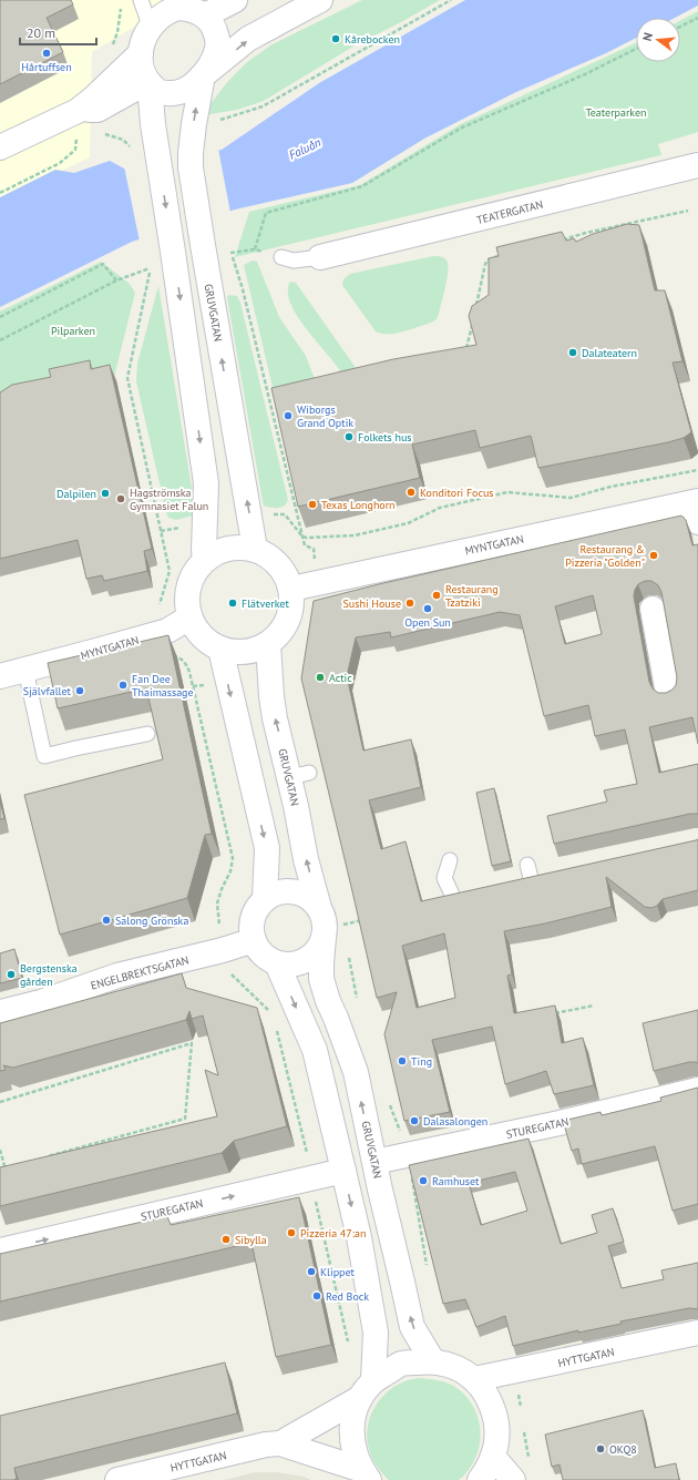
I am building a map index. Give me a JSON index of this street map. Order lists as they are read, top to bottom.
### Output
{
  "streets": {
    "main road": [
      "TEATERGATAN",
      "GRUVGATAN",
      "MYNTGATAN",
      "ENGELBREKTSGATAN",
      "STUREGATAN",
      "HYTTGATAN"
    ]
  },
  "crossings": [
    ["GRUVGATAN", "MYNTGATAN"],
    ["GRUVGATAN", "ENGELBREKTSGATAN"],
    ["GRUVGATAN", "STUREGATAN"],
    ["GRUVGATAN", "HYTTGATAN"]
  ],
  "one_way": ["STUREGATAN"],
  "water": ["Faluån"],
  "parks": ["Teaterparken", "Pilparken"],
  "places": [
    "Kårebocken",
    "Hårtuffsen",
    "Dalateatern",
    "Wiborgs Grand Optik",
    "Folkets hus",
    "Konditori Focus",
    "Dalpilen",
    "Hagströmska Gymnasiet Falun",
    "Texas Longhorn",
    "Restaurang & Pizzeria \"Golden\"",
    "Restaurang Tzatziki",
    "Flätverket",
    "Sushi House",
    "Open Sun",
    "Actic",
    "Fan Dee Thaimassage",
    "Självfallet",
    "Salong Grönska",
    "Bergstenska gården",
    "Ting",
    "Dalasalongen",
    "Ramhuset",
    "Pizzeria 47:an",
    "Sibylla",
    "Klippet",
    "Red Bock",
    "OKQ8"
  ],
  "scale_bar": "20 m",
  "north": "left"
}
